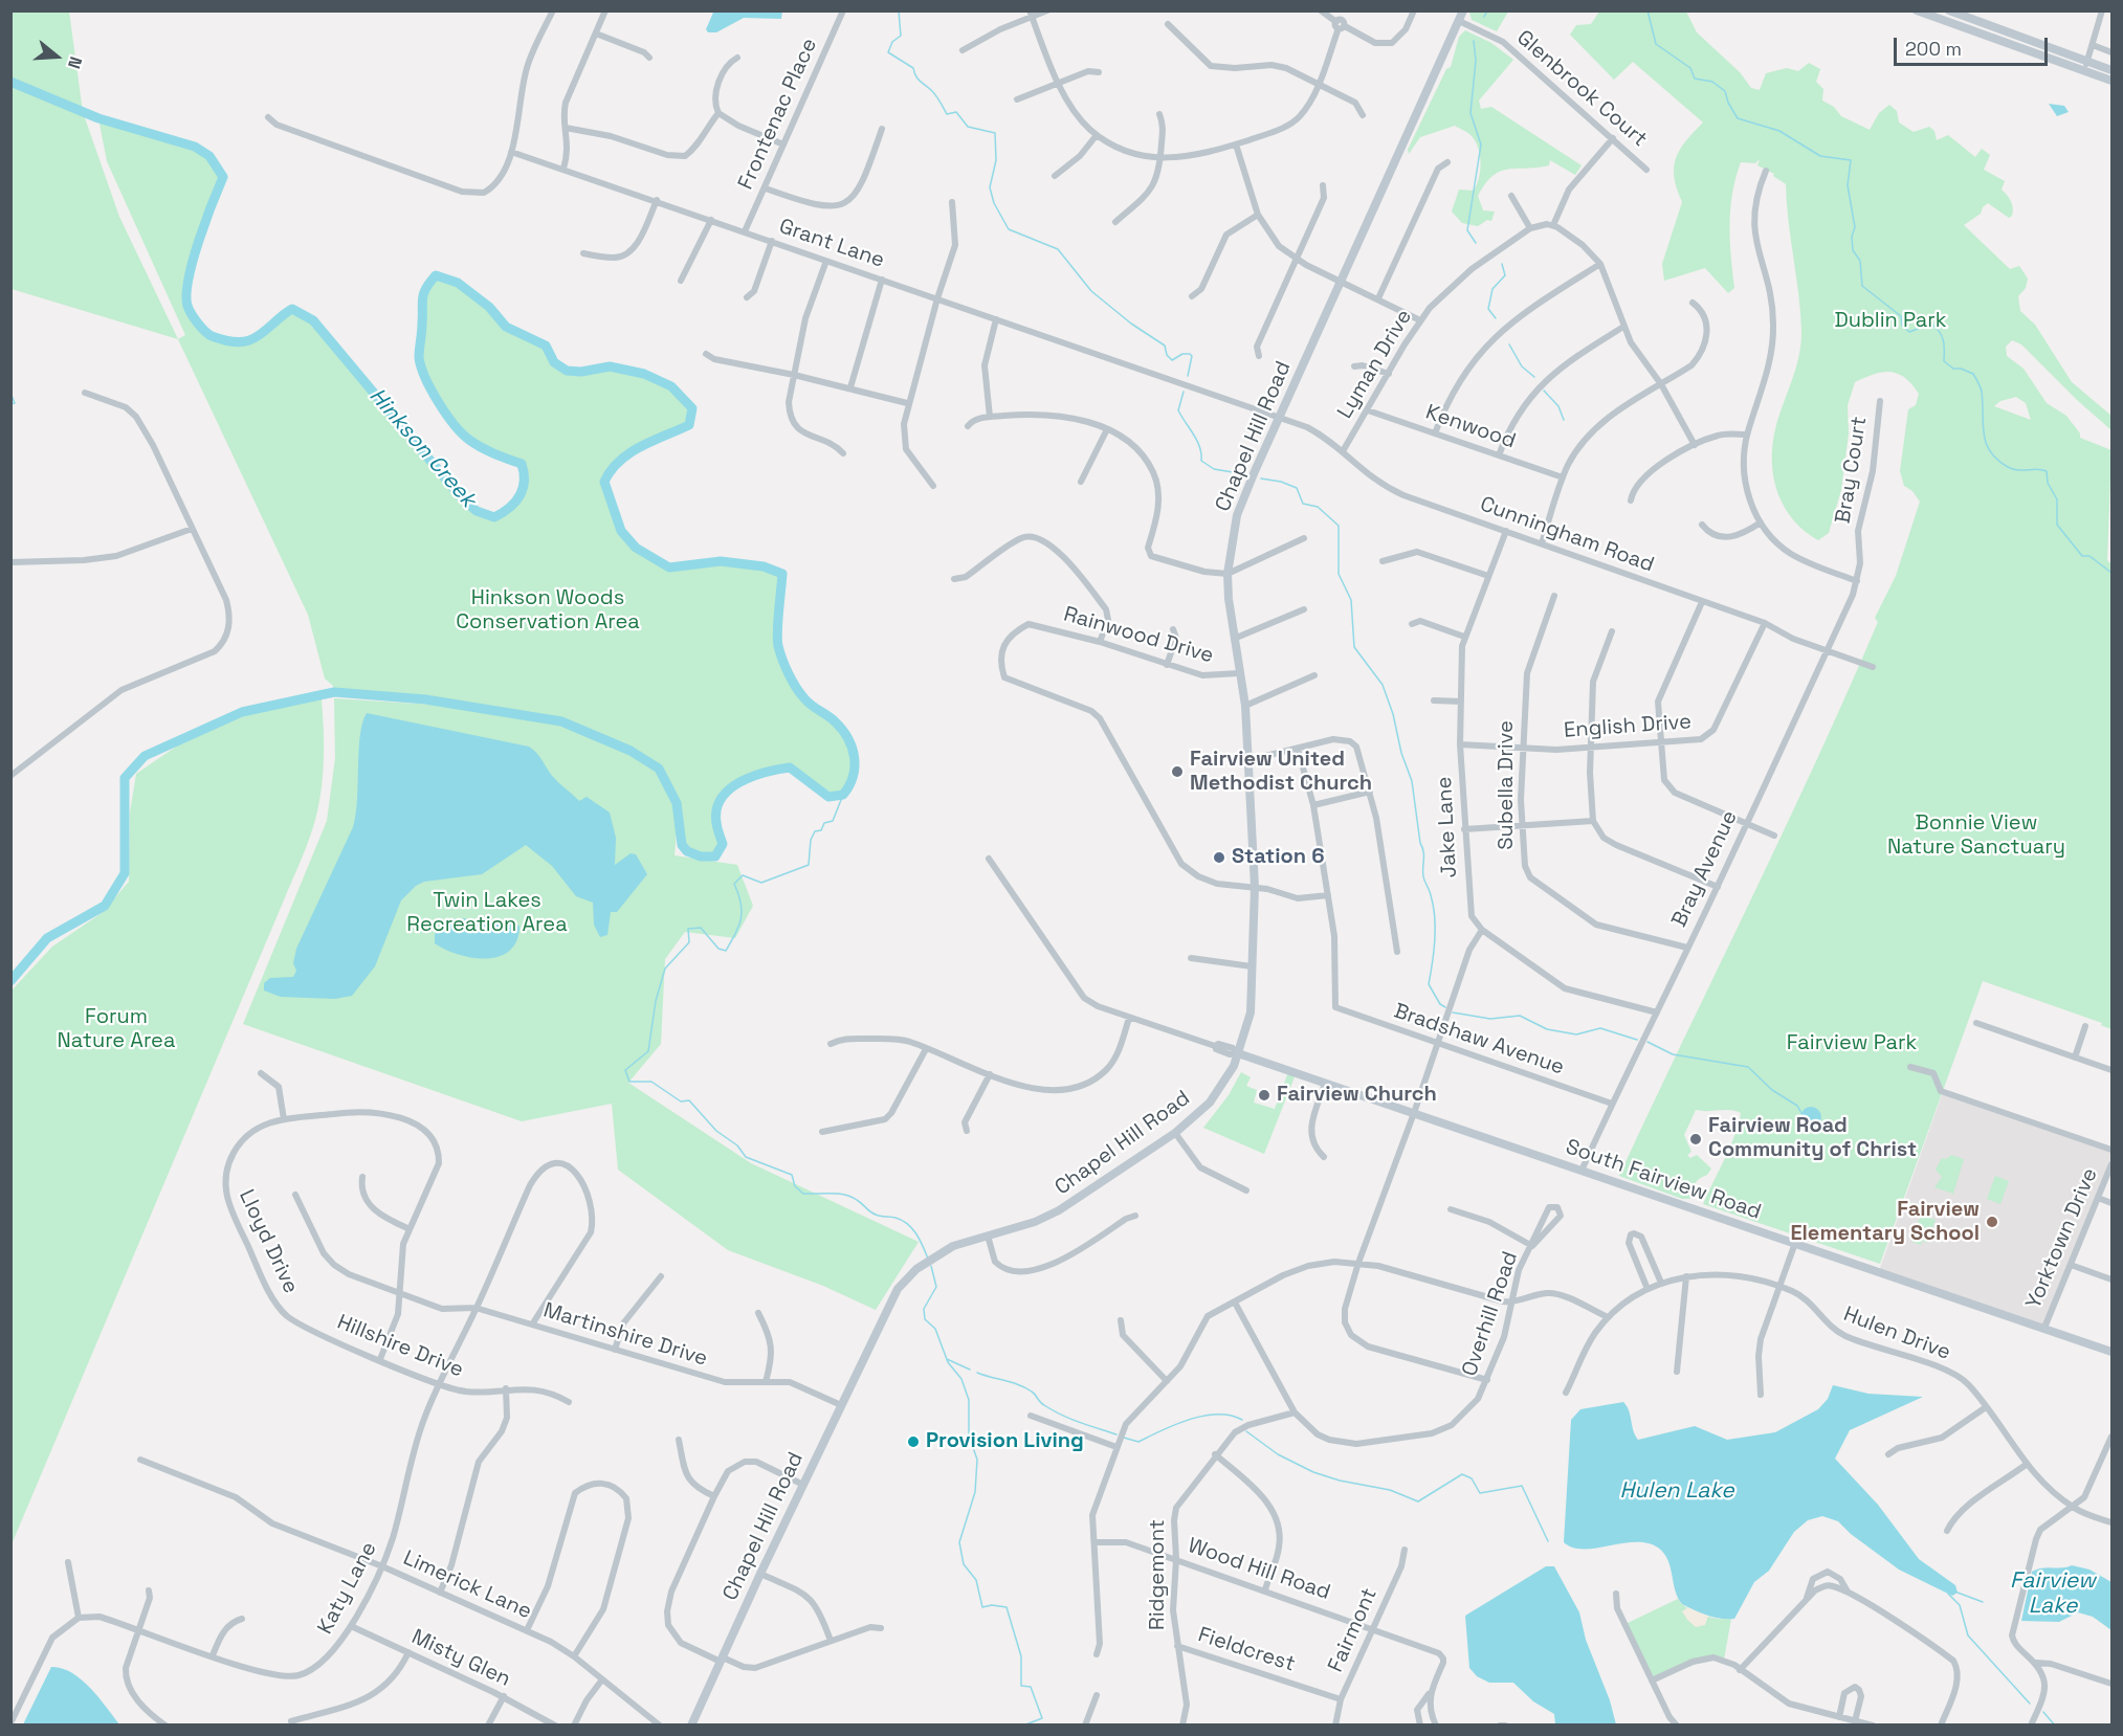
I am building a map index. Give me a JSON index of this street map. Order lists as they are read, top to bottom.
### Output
{
  "streets": {
    "street": [
      "Glenbrook Court",
      "Frontenac Place",
      "Grant Lane",
      "Lyman Drive",
      "Kenwood",
      "Chapel Hill Road",
      "Bray Court",
      "Cunningham Road",
      "Rainwood Drive",
      "English Drive",
      "Subella Drive",
      "Jake Lane",
      "Bray Avenue",
      "Bradshaw Avenue",
      "South Fairview Road",
      "Yorktown Drive",
      "Lloyd Drive",
      "Overhill Road",
      "Hulen Drive",
      "Martinshire Drive",
      "Hillshire Drive",
      "Wood Hill Road",
      "Ridgemont",
      "Limerick Lane",
      "Katy Lane",
      "Fairmont",
      "Fieldcrest",
      "Misty Glen"
    ]
  },
  "crossings": [
    ["Glenbrook Court", "Chapel Hill Road"],
    ["Frontenac Place", "Grant Lane"],
    ["Grant Lane", "Chapel Hill Road"],
    ["Grant Lane", "Cunningham Road"],
    ["Lyman Drive", "Kenwood"],
    ["Lyman Drive", "Cunningham Road"],
    ["Chapel Hill Road", "Cunningham Road"],
    ["Chapel Hill Road", "Rainwood Drive"],
    ["Chapel Hill Road", "South Fairview Road"],
    ["Chapel Hill Road", "Martinshire Drive"],
    ["Bray Court", "Bray Avenue"],
    ["Cunningham Road", "English Drive"],
    ["Cunningham Road", "Jake Lane"],
    ["Cunningham Road", "Bray Avenue"],
    ["English Drive", "Subella Drive"],
    ["English Drive", "Jake Lane"],
    ["Subella Drive", "Bray Avenue"],
    ["Jake Lane", "Bray Avenue"],
    ["Bray Avenue", "Bradshaw Avenue"],
    ["Bray Avenue", "South Fairview Road"],
    ["South Fairview Road", "Yorktown Drive"],
    ["Lloyd Drive", "Hillshire Drive"],
    ["Overhill Road", "Ridgemont"],
    ["Martinshire Drive", "Katy Lane"],
    ["Hillshire Drive", "Katy Lane"],
    ["Wood Hill Road", "Ridgemont"],
    ["Wood Hill Road", "Fairmont"],
    ["Ridgemont", "Fieldcrest"],
    ["Limerick Lane", "Katy Lane"],
    ["Katy Lane", "Misty Glen"],
    ["Fairmont", "Fieldcrest"]
  ],
  "water": ["Hinkson Creek", "Hulen Lake", "Fairview Lake"],
  "parks": [
    "Dublin Park",
    "Hinkson Woods Conservation Area",
    "Bonnie View Nature Sanctuary",
    "Twin Lakes Recreation Area",
    "Forum Nature Area",
    "Fairview Park"
  ],
  "places": [
    "Fairview United Methodist Church",
    "Station 6",
    "Fairview Church",
    "Fairview Road Community of Christ",
    "Fairview Elementary School",
    "Provision Living"
  ],
  "scale_bar": "200 m",
  "north": "right"
}
